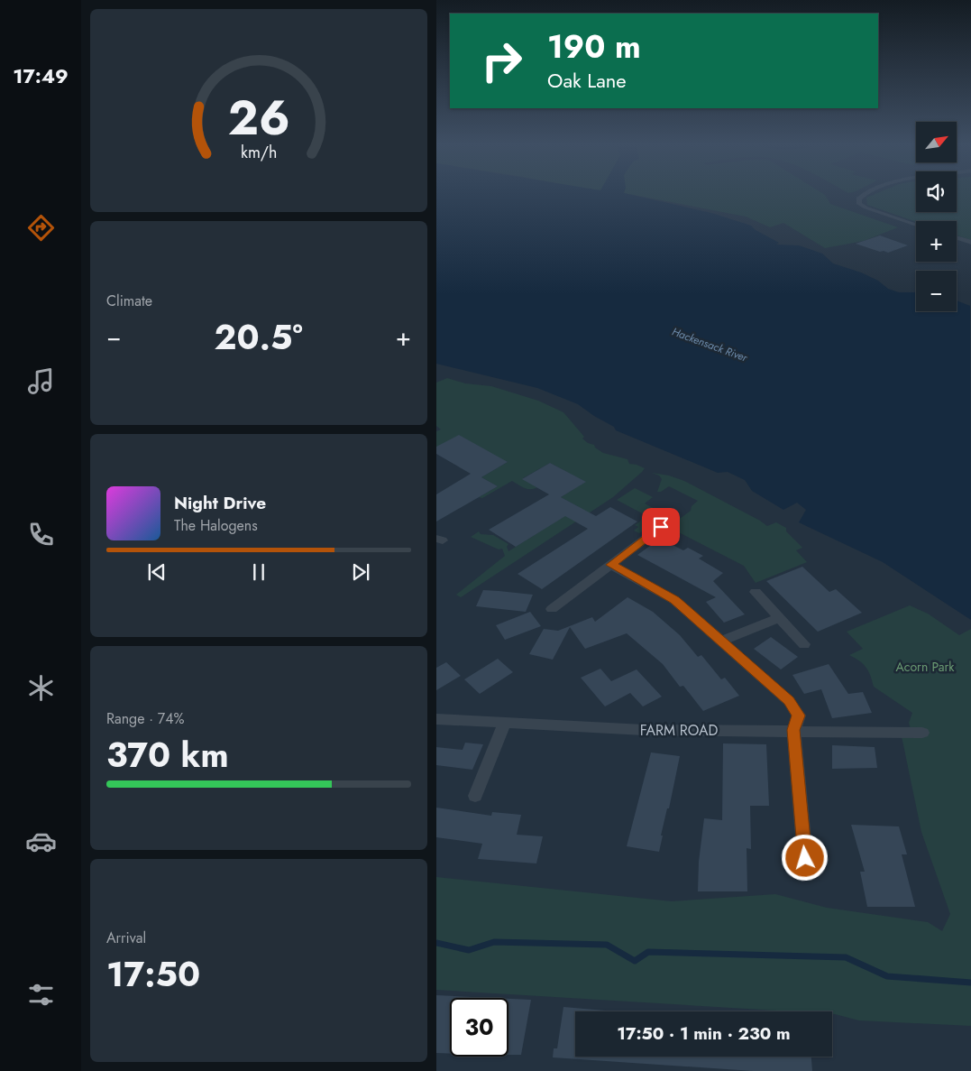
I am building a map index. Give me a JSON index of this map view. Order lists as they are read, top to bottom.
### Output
{
  "streets": {
    "street": ["FARM ROAD"]
  },
  "water": ["Hackensack River"],
  "parks": ["Acorn Park"],
  "north": "top right",
  "page": {
    "tabs": "17:49",
    "turn": ["190 m", "Oak Lane"],
    "map_buttons": ["+", "−"],
    "tile": [
      "Climate",
      ["Range · 74%", "370 km"],
      ["Arrival", "17:50"]
    ],
    "heat": ["−", "20.5°", "+"],
    "song": ["Night Drive", "The Halogens"],
    "limit": "30",
    "trip": "17:50 · 1 min · 230 m",
    "gauge": ["26", "km/h"]
  }
}
